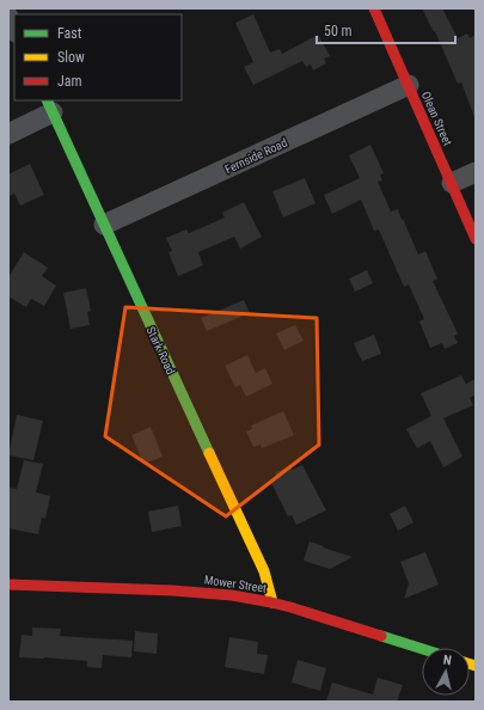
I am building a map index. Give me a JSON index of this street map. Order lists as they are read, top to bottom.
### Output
{
  "streets": {
    "street": [
      "Olean Street",
      "Fernside Road",
      "Stark Road",
      "Mower Street"
    ]
  },
  "crossings": [
    ["Olean Street", "Fernside Road"],
    ["Fernside Road", "Stark Road"],
    ["Stark Road", "Mower Street"]
  ],
  "legend": ["Fast", "Slow", "Jam"],
  "scale_bar": "50 m",
  "north": "top"
}
